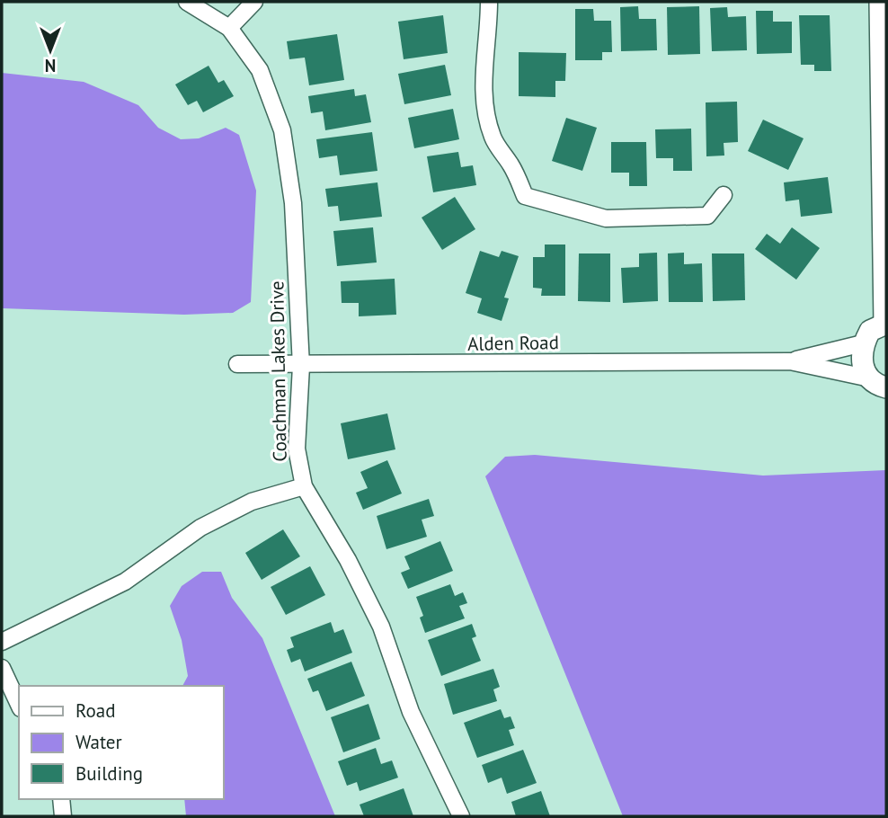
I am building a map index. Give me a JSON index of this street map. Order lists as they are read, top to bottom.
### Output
{
  "streets": {
    "street": ["Alden Road", "Coachman Lakes Drive"]
  },
  "crossings": [
    ["Alden Road", "Coachman Lakes Drive"]
  ],
  "legend": ["Road", "Water", "Building"],
  "north": "bottom"
}
